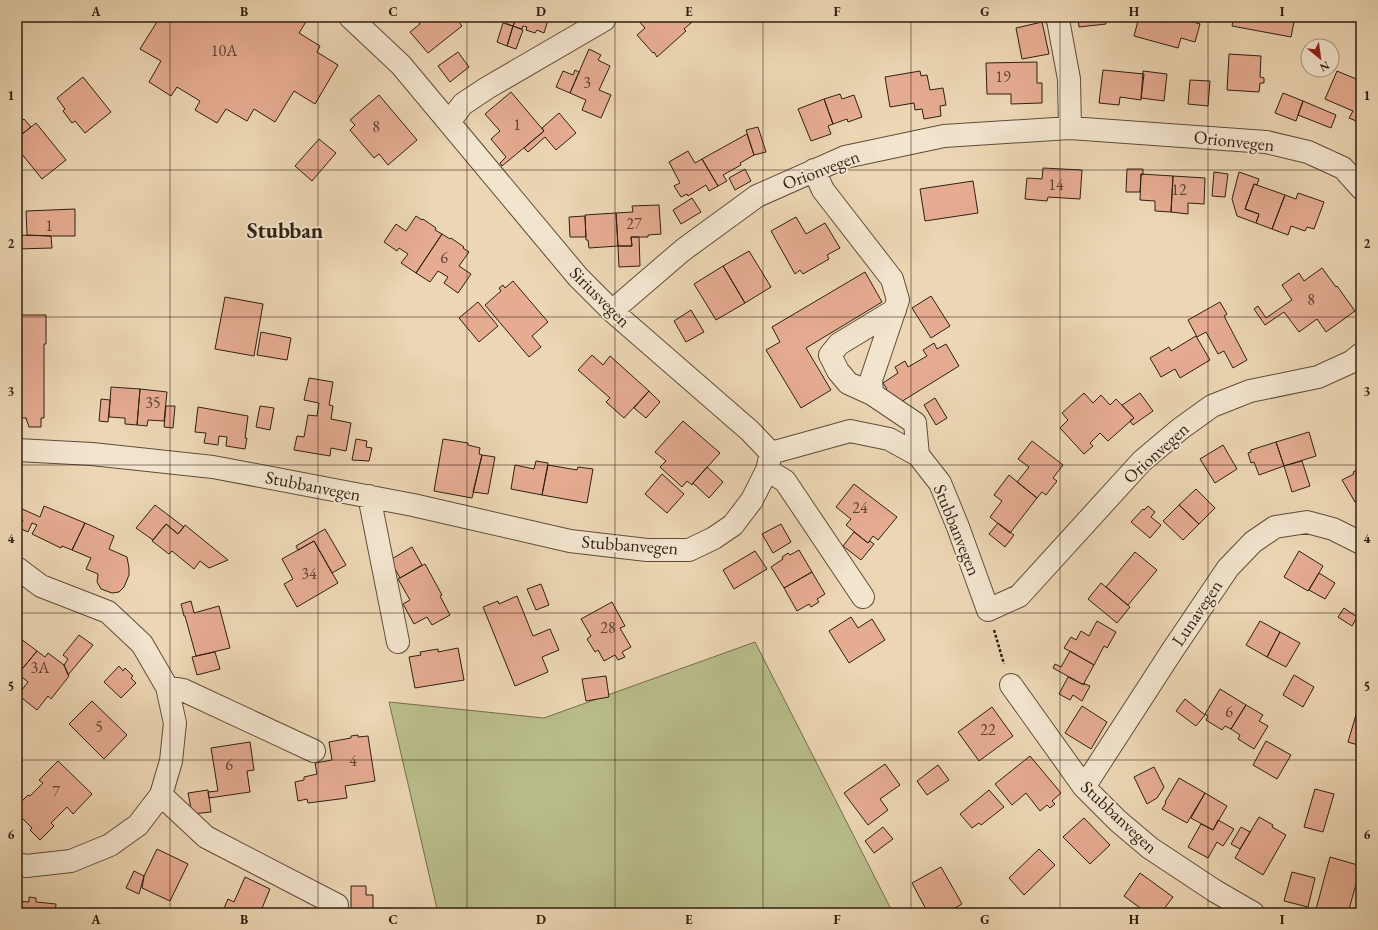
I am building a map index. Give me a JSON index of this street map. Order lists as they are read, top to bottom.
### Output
{
  "streets": {
    "street": [
      "Orionvegen",
      "Siriusvegen",
      "Stubbanvegen",
      "Lunavegen"
    ]
  },
  "crossings": [
    ["Orionvegen", "Siriusvegen"],
    ["Orionvegen", "Stubbanvegen"],
    ["Siriusvegen", "Stubbanvegen"],
    ["Stubbanvegen", "Lunavegen"]
  ],
  "districts": ["Stubban"],
  "house_numbers": [
    "10A",
    "19",
    "3",
    "1",
    "8",
    "14",
    "12",
    "27",
    "1",
    "6",
    "8",
    "35",
    "24",
    "34",
    "28",
    "3A",
    "6",
    "5",
    "22",
    "4",
    "6",
    "7"
  ],
  "north": "bottom right",
  "grid": {
    "columns": [
      "A",
      "B",
      "C",
      "D",
      "E",
      "F",
      "G",
      "H",
      "I"
    ],
    "rows": [
      "1",
      "2",
      "3",
      "4",
      "5",
      "6"
    ]
  }
}
